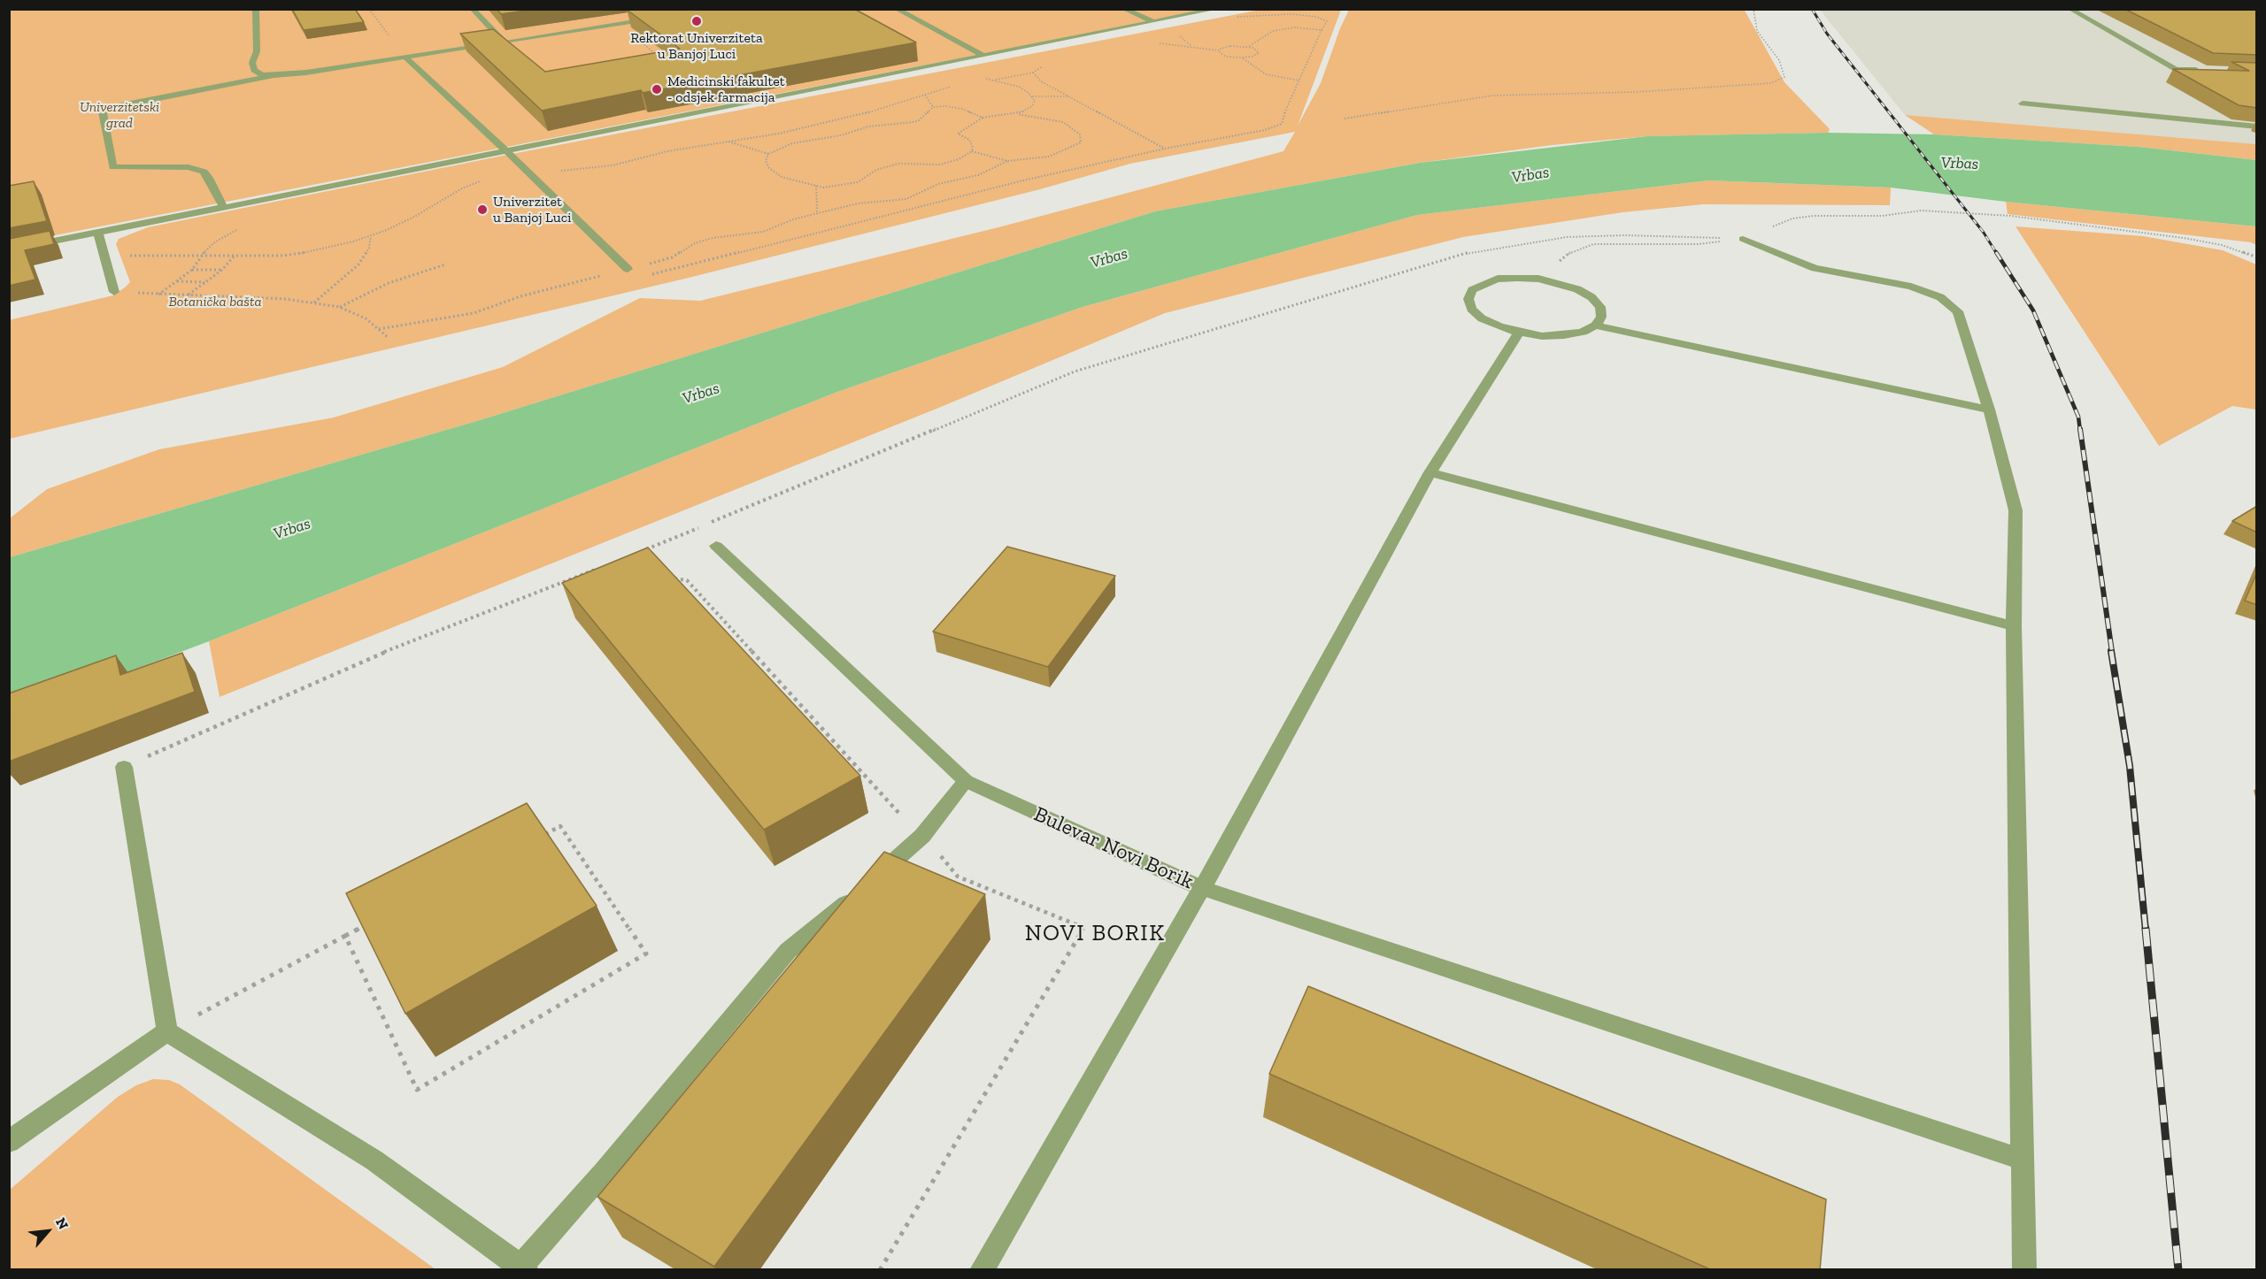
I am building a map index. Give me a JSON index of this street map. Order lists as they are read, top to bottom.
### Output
{
  "streets": {
    "street": ["Bulevar Novi Borik"]
  },
  "districts": ["NOVI BORIK"],
  "water": ["Vrbas"],
  "parks": ["Univerzitetski grad", "Botanička bašta"],
  "places": ["Rektorat Univerziteta u Banjoj Luci", "Medicinski fakultet - odsjek farmacija", "Univerzitet u Banjoj Luci"],
  "north": "top right"
}
